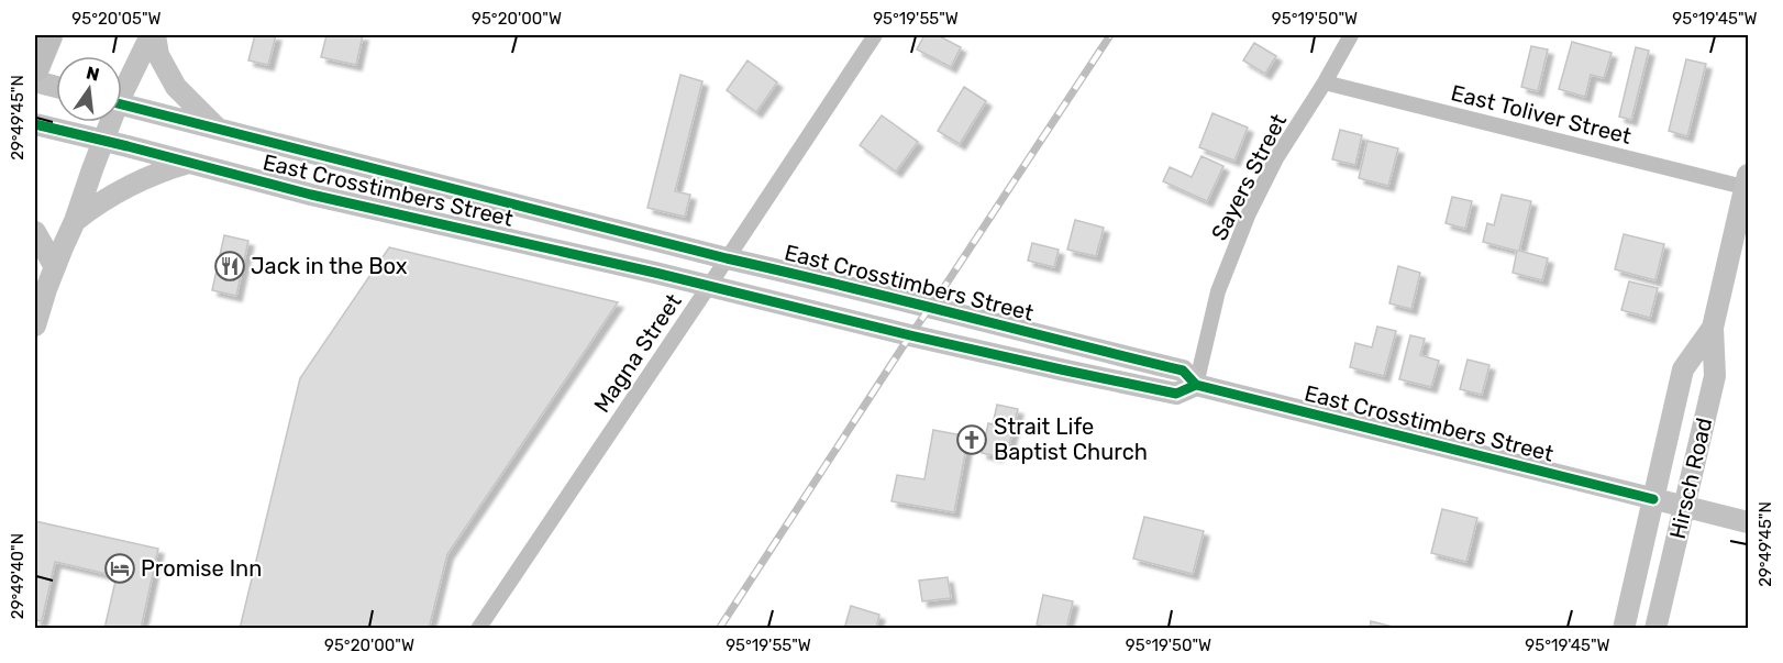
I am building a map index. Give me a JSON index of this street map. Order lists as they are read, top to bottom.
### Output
{
  "streets": {
    "main road": ["East Crosstimbers Street", "Hirsch Road"],
    "street": ["East Toliver Street", "Sayers Street", "Magna Street"]
  },
  "crossings": [
    ["East Toliver Street", "Sayers Street"],
    ["East Toliver Street", "Hirsch Road"],
    ["Sayers Street", "East Crosstimbers Street"],
    ["East Crosstimbers Street", "Magna Street"],
    ["East Crosstimbers Street", "Hirsch Road"]
  ],
  "places": {
    "restaurant": ["Jack in the Box"],
    "church": ["Strait Life Baptist Church"],
    "hotel": ["Promise Inn"]
  },
  "north": "top",
  "coordinates": [
    "95°20'05\"W",
    "95°20'00\"W",
    "95°19'55\"W",
    "95°19'50\"W",
    "95°19'45\"W",
    "29°49'45\"N",
    "29°49'40\"N"
  ]
}
